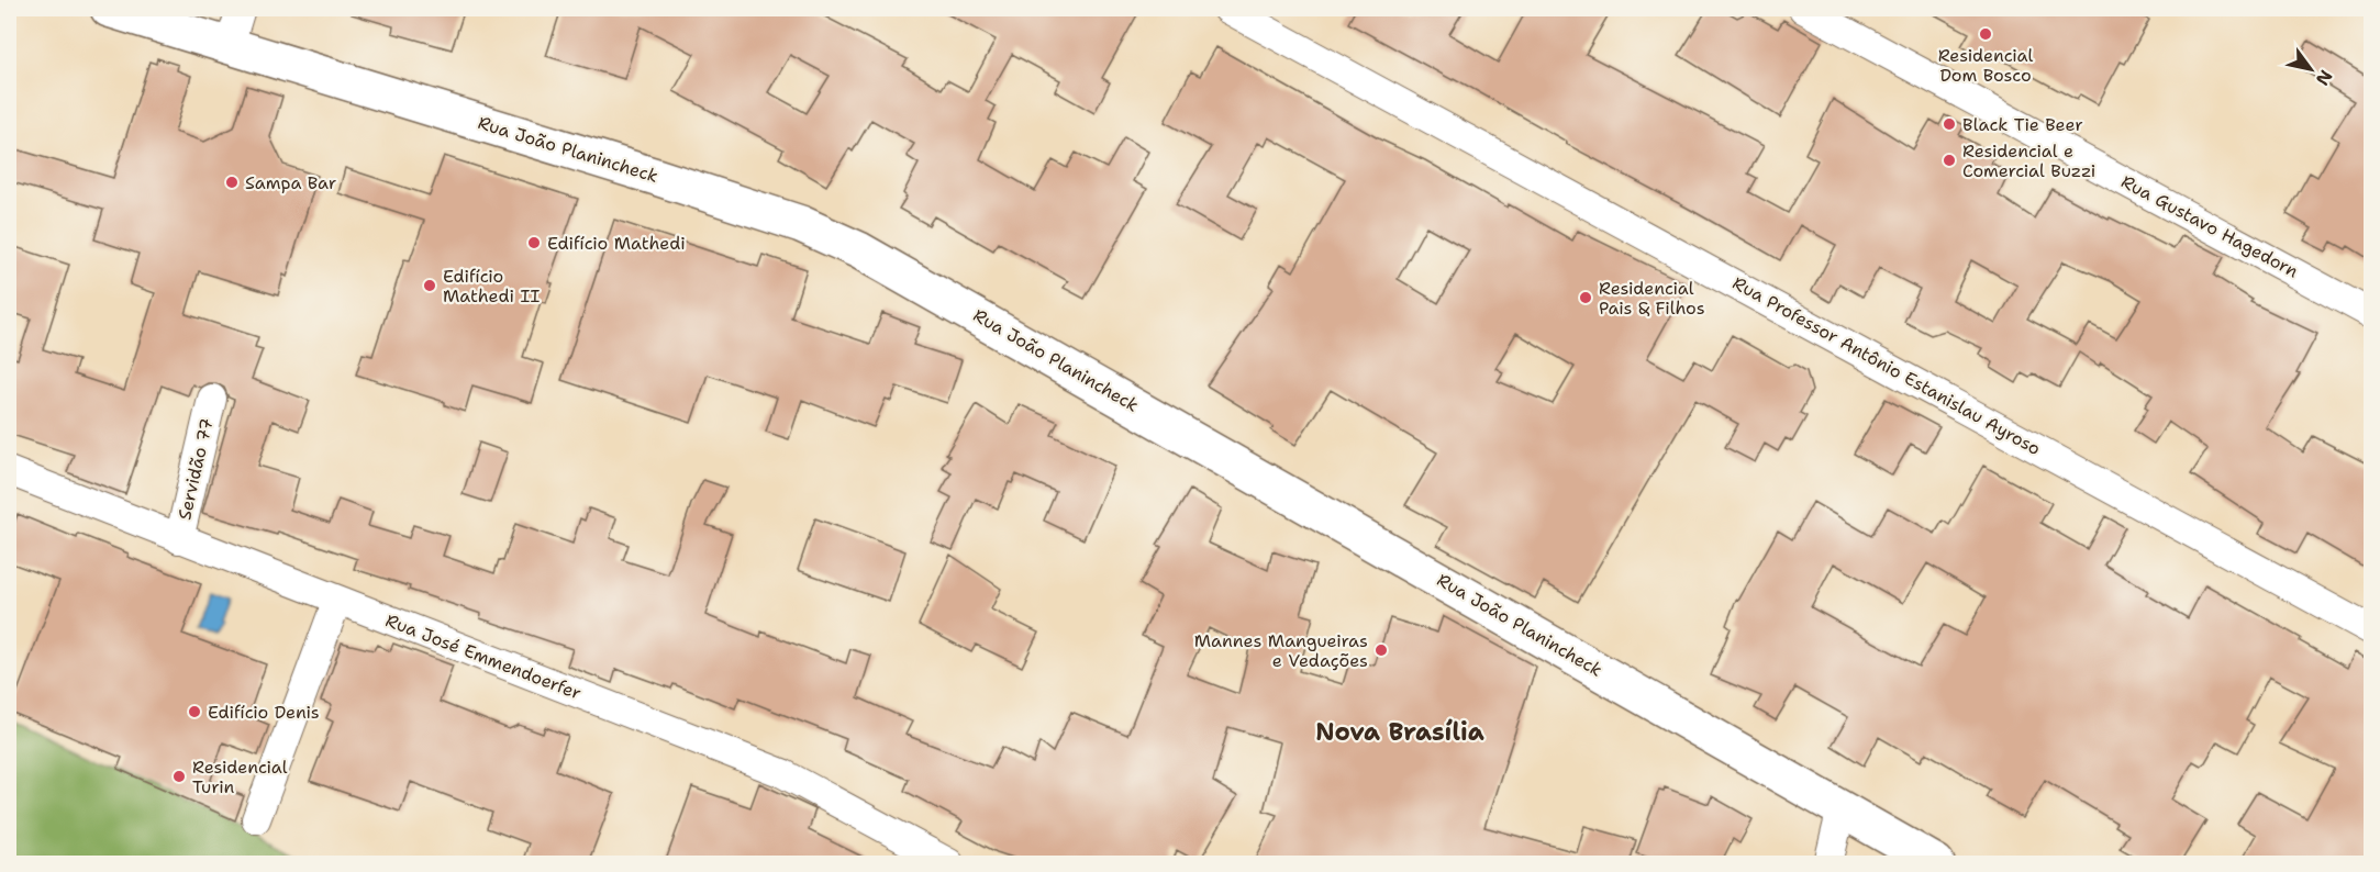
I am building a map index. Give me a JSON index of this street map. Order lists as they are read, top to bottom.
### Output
{
  "streets": {
    "main road": ["Rua João Planincheck"],
    "street": [
      "Rua Gustavo Hagedorn",
      "Rua Professor Antônio Estanislau Ayroso",
      "Servidão 77",
      "Rua José Emmendoerfer"
    ]
  },
  "crossings": [
    ["Servidão 77", "Rua José Emmendoerfer"]
  ],
  "districts": ["Nova Brasília"],
  "places": [
    "Residencial Dom Bosco",
    "Black Tie Beer",
    "Residencial e Comercial Buzzi",
    "Sampa Bar",
    "Edifício Mathedi",
    "Edifício Mathedi II",
    "Residencial Pais & Filhos",
    "Mannes Mangueiras e Vedações",
    "Edifício Denis",
    "Residencial Turin"
  ],
  "north": "bottom right"
}
